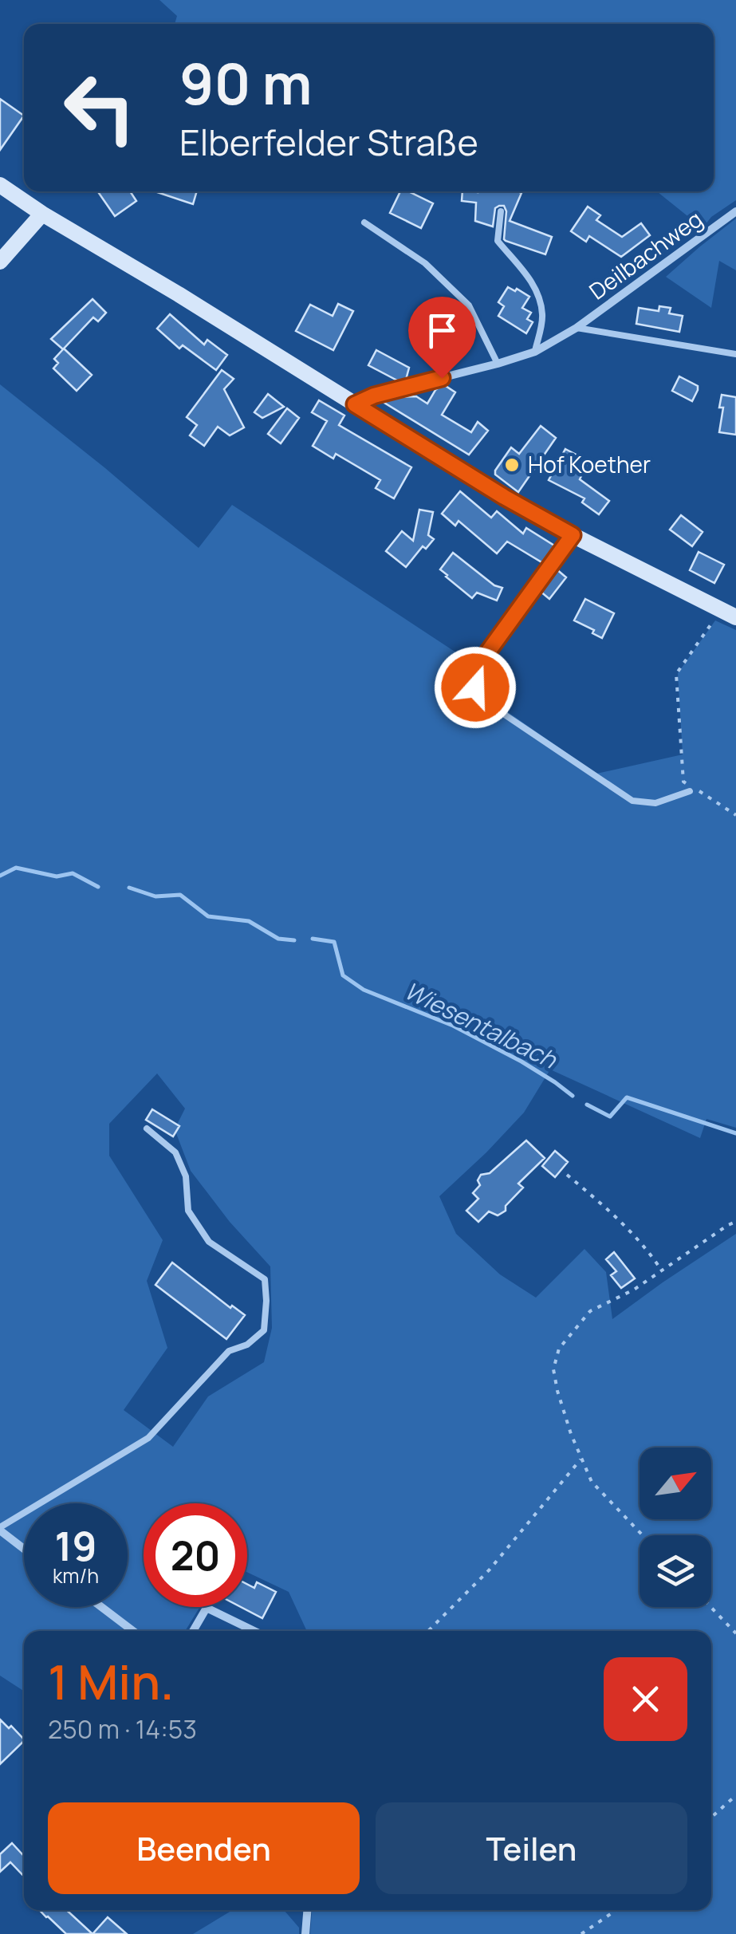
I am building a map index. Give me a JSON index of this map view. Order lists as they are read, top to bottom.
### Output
{
  "streets": {
    "street": ["Deilbachweg"]
  },
  "water": ["Wiesentalbach"],
  "places": ["Hof Koether"],
  "north": "top right",
  "page": {
    "turn": ["90 m", "Elberfelder Straße"],
    "speed": "19 km/h",
    "limit": "20",
    "heading": ["1 Min.", "250 m · 14:53"],
    "buttons": ["Beenden", "Teilen"]
  }
}
